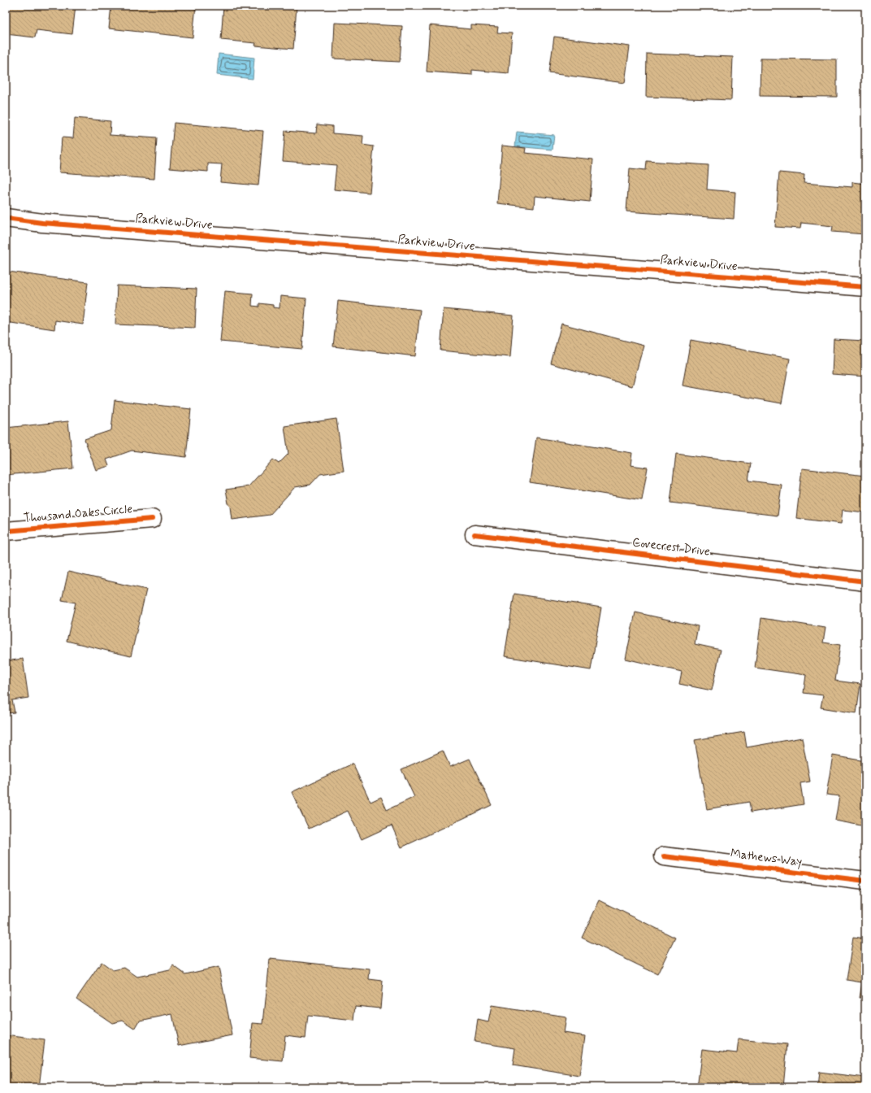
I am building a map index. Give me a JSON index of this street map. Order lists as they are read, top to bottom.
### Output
{
  "streets": {
    "street": [
      "Parkview Drive",
      "Thousand Oaks Circle",
      "Covecrest Drive",
      "Mathews Way"
    ]
  }
}
